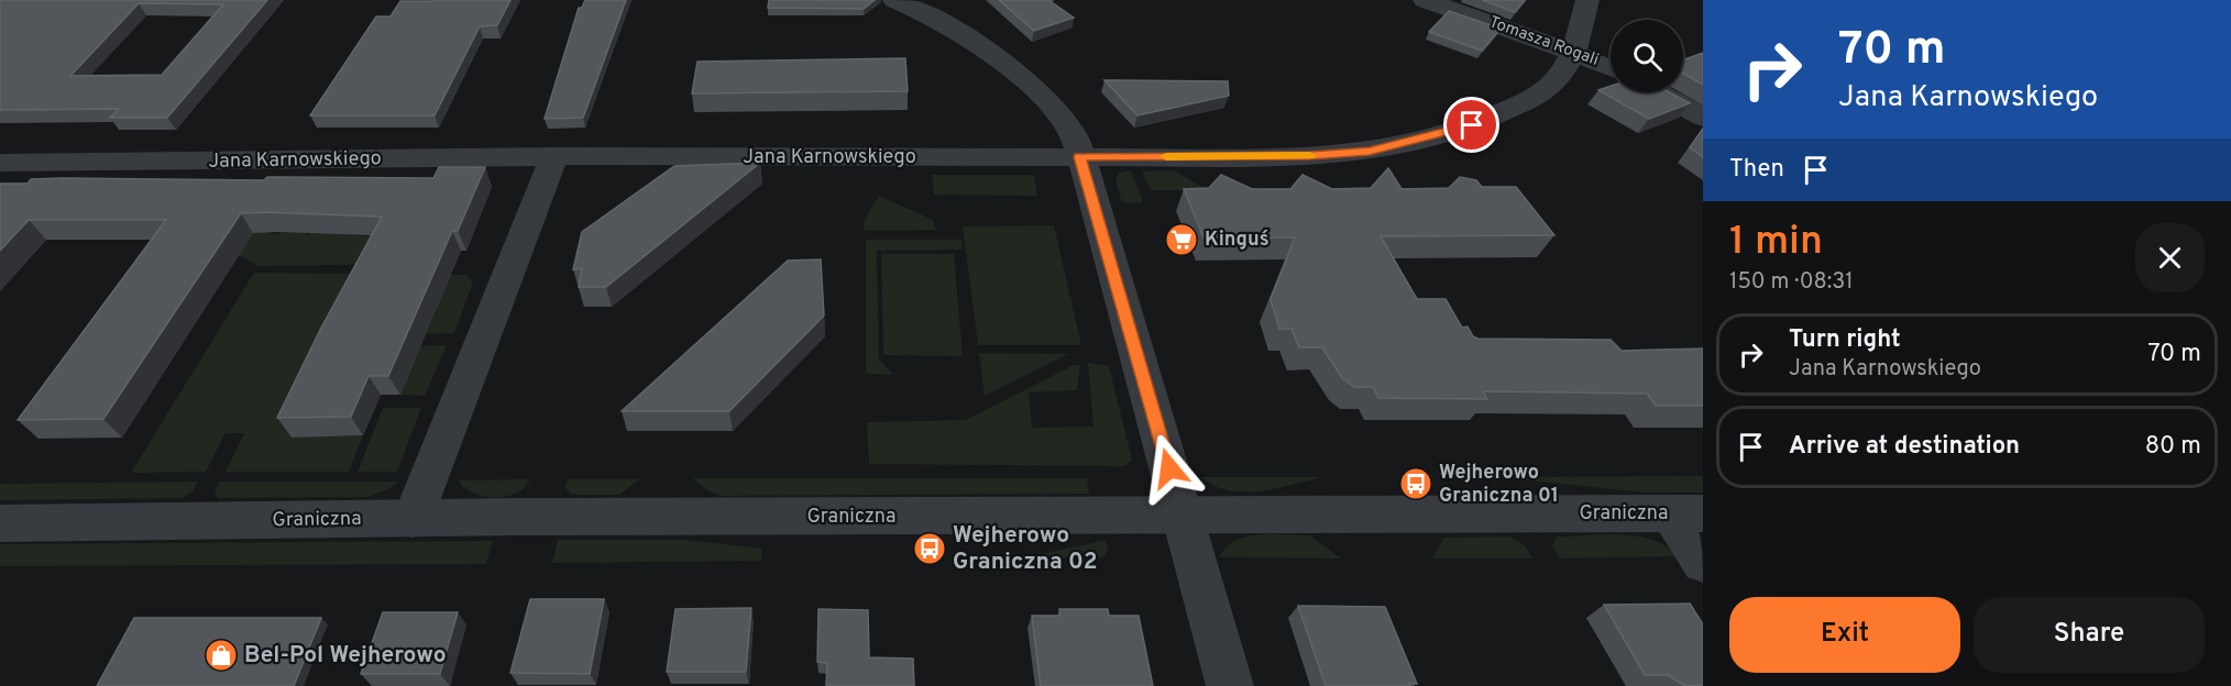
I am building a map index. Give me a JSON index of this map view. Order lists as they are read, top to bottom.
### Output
{
  "streets": {
    "street": ["Tomasza Rogali", "Jana Karnowskiego", "Graniczna"]
  },
  "crossings": [
    ["Tomasza Rogali", "Jana Karnowskiego"]
  ],
  "places": {
    "supermarket": ["Kinguś"],
    "bus stop": ["Wejherowo Graniczna 01", "Wejherowo Graniczna 02"],
    "shop": ["Bel-Pol Wejherowo"]
  },
  "page": {
    "turn": ["70 m", "Jana Karnowskiego"],
    "then": "Then",
    "heading": ["1 min", "150 m · 08:31"],
    "list": [
      {
        "name": "Turn right",
        "note": "Jana Karnowskiego",
        "value": "70 m"
      },
      {
        "name": "Arrive at destination",
        "value": "80 m"
      }
    ],
    "buttons": ["Exit", "Share"]
  }
}
